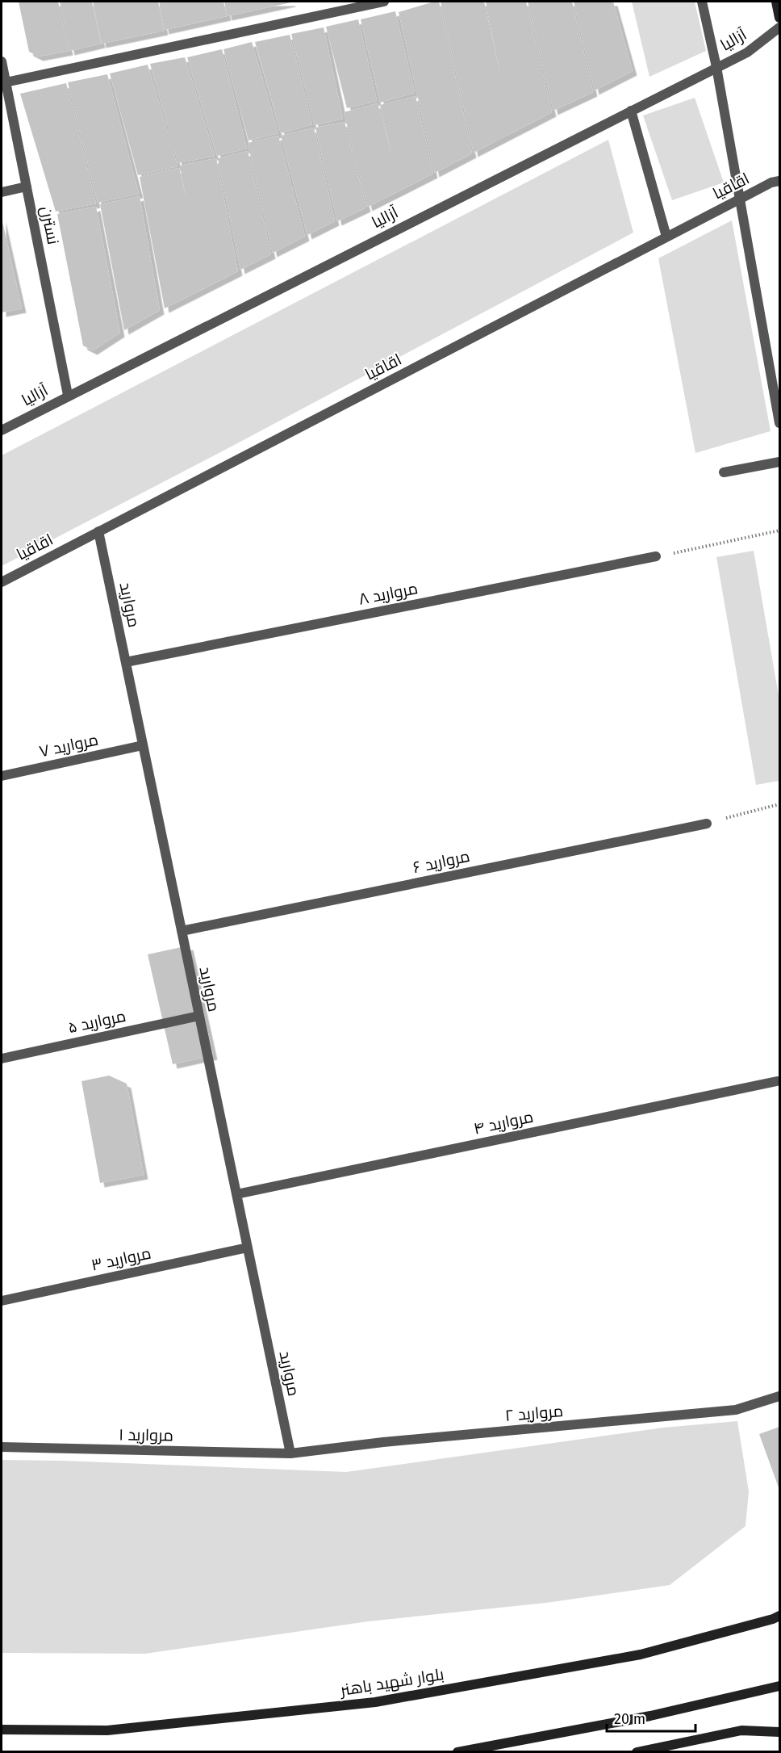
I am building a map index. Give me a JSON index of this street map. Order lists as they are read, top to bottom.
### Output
{
  "streets": {
    "main road": ["بلوار شهید باهنر"],
    "street": [
      "آزالیا",
      "اقاقیا",
      "نسترن",
      "مروارید ۸",
      "مروارید",
      "مروارید ۷",
      "مروارید ۶",
      "مروارید ۵",
      "مروارید ۴",
      "مروارید ۳",
      "مروارید ۲",
      "مروارید ۱"
    ]
  },
  "crossings": [
    ["آزالیا", "نسترن"],
    ["اقاقیا", "مروارید"],
    ["مروارید ۸", "مروارید"],
    ["مروارید", "مروارید ۷"],
    ["مروارید", "مروارید ۶"],
    ["مروارید", "مروارید ۵"],
    ["مروارید", "مروارید ۴"],
    ["مروارید", "مروارید ۳"],
    ["مروارید", "مروارید ۲"],
    ["مروارید", "مروارید ۱"],
    ["مروارید ۲", "مروارید ۱"]
  ],
  "scale_bar": "20 m"
}
